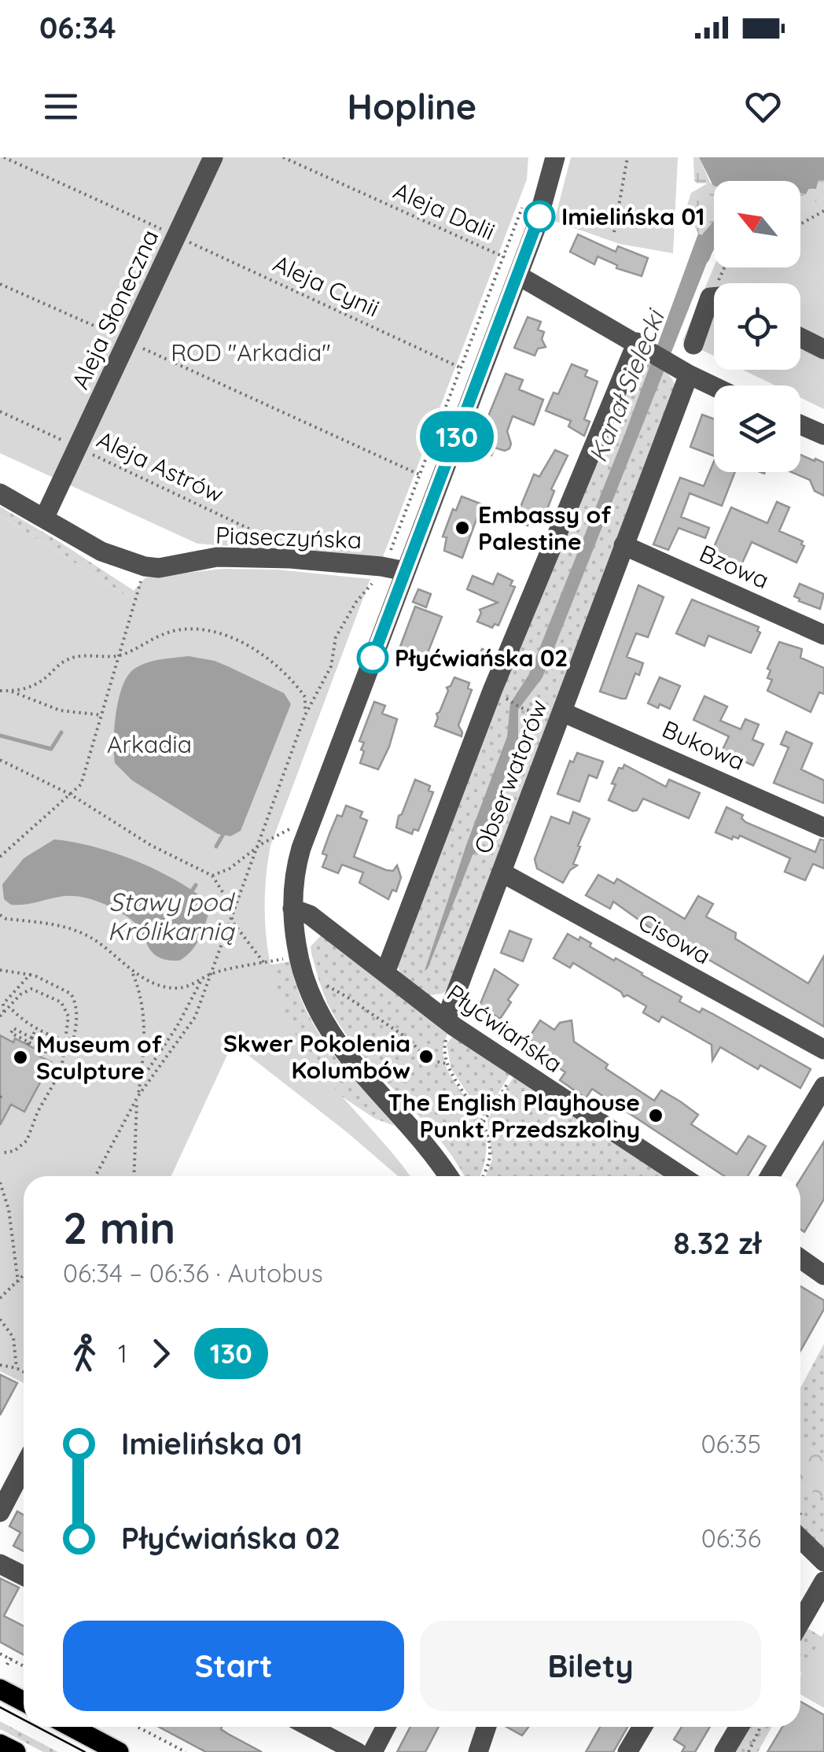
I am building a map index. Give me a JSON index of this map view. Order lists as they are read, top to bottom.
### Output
{
  "streets": {
    "street": [
      "Aleja Słoneczna",
      "Piaseczyńska",
      "Bzowa",
      "Bukowa",
      "Obserwatorów",
      "Cisowa",
      "Płyćwiańska"
    ],
    "path": ["Aleja Dalii", "Aleja Cynii", "Aleja Astrów"]
  },
  "crossings": [
    ["Aleja Cynii", "Aleja Słoneczna"],
    ["Aleja Słoneczna", "Aleja Astrów"],
    ["Aleja Słoneczna", "Piaseczyńska"],
    ["Bzowa", "Obserwatorów"],
    ["Bukowa", "Obserwatorów"],
    ["Obserwatorów", "Cisowa"],
    ["Obserwatorów", "Płyćwiańska"]
  ],
  "water": ["Kanał Sielecki", "Stawy pod Królikarnią"],
  "parks": ["ROD \"Arkadia\"", "Arkadia"],
  "places": [
    "Imielińska 01",
    "Embassy of Palestine",
    "Płyćwiańska 02",
    "Skwer Pokolenia Kolumbów",
    "Museum of Sculpture",
    "The English Playhouse Punkt Przedszkolny"
  ],
  "lines": ["bus line 130"],
  "north": "top left",
  "page": {
    "status": "06:34",
    "header": "Hopline",
    "on_map": "130",
    "heading": ["2 min", "06:34 – 06:36 · Autobus", "8.32 zł"],
    "legs": ["1", "130"],
    "list": [
      {
        "name": "Imielińska 01",
        "value": "06:35"
      },
      {
        "name": "Płyćwiańska 02",
        "value": "06:36"
      }
    ],
    "buttons": ["Start", "Bilety"]
  }
}
